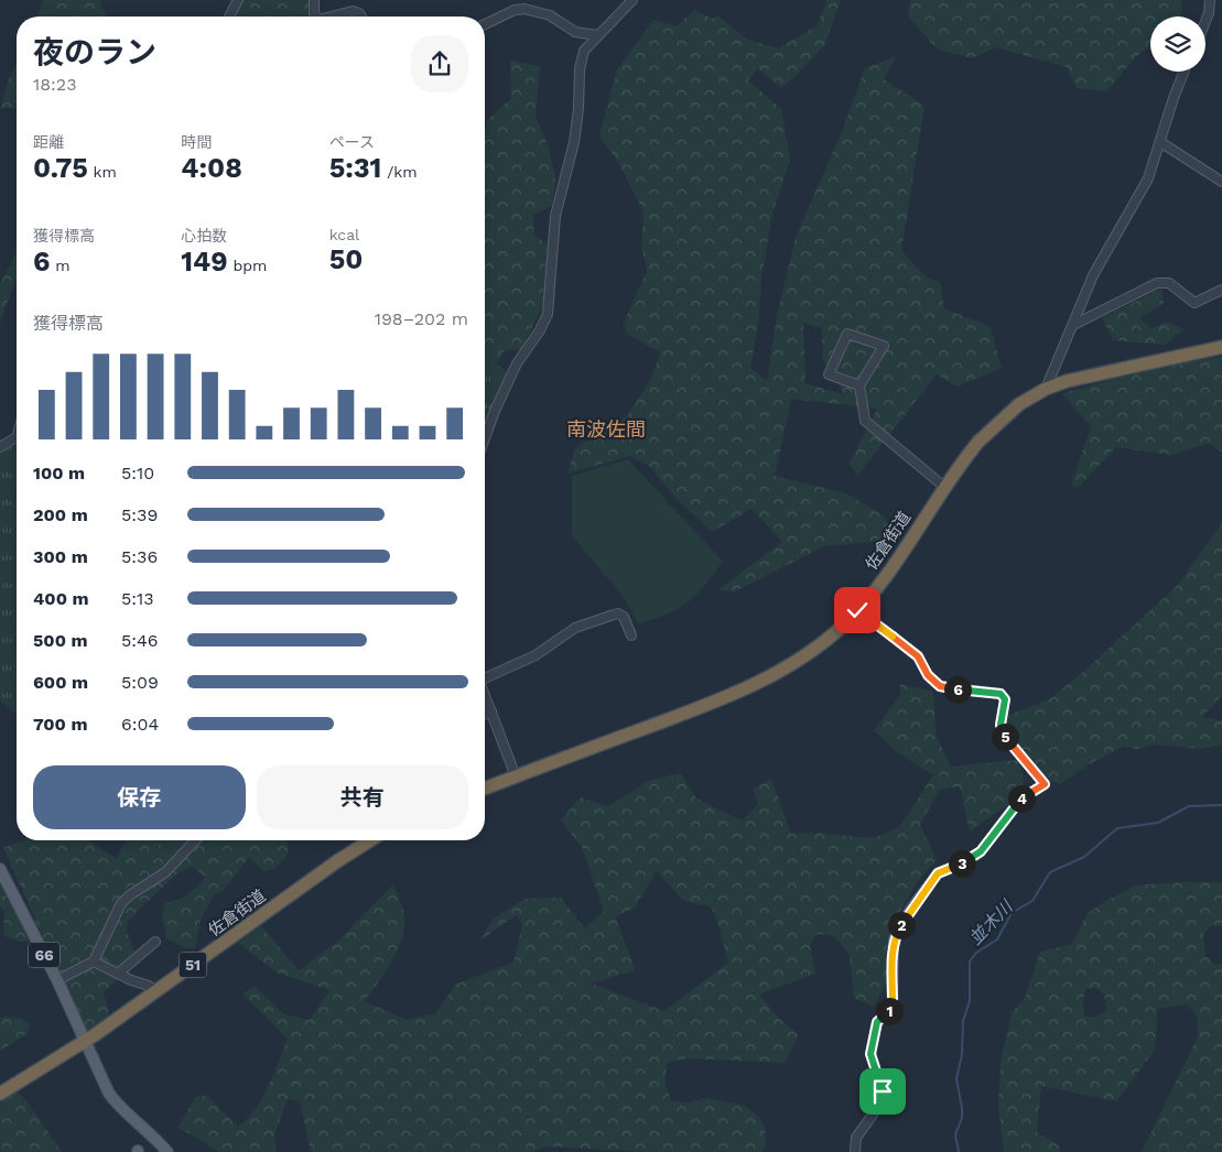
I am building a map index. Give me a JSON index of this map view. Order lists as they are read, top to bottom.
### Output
{
  "streets": {
    "highway": ["佐倉街道", "51"],
    "main road": ["66"]
  },
  "crossings": [
    ["佐倉街道", "66"]
  ],
  "districts": ["南波佐間"],
  "water": ["並木川"],
  "page": {
    "heading": ["夜のラン", "18:23"],
    "stats": [
      ["距離", "0.75 km"],
      ["時間", "4:08"],
      ["ペース", "5:31 /km"],
      ["獲得標高", "6 m"],
      ["心拍数", "149 bpm"],
      ["kcal", "50"]
    ],
    "chart": ["獲得標高", "198–202 m"],
    "list": [
      {
        "name": "100 m",
        "note": "5:10"
      },
      {
        "name": "200 m",
        "note": "5:39"
      },
      {
        "name": "300 m",
        "note": "5:36"
      },
      {
        "name": "400 m",
        "note": "5:13"
      },
      {
        "name": "500 m",
        "note": "5:46"
      },
      {
        "name": "600 m",
        "note": "5:09"
      },
      {
        "name": "700 m",
        "note": "6:04"
      }
    ],
    "pins": [
      "6",
      "5",
      "4",
      "3",
      "2",
      "1"
    ],
    "buttons": ["保存", "共有"]
  }
}
